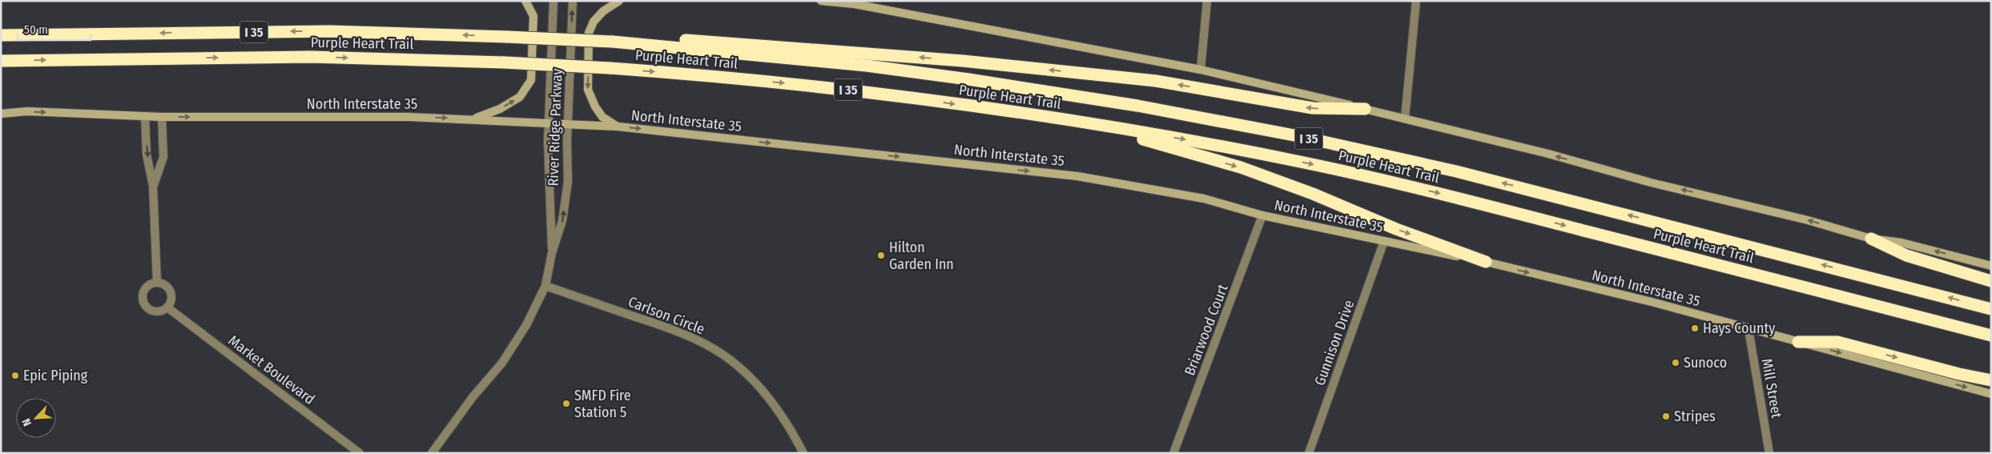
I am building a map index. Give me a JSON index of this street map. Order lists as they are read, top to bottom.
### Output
{
  "streets": {
    "highway": ["I 35", "Purple Heart Trail"],
    "main road": ["North Interstate 35"],
    "street": [
      "River Ridge Parkway",
      "Carlson Circle",
      "Briarwood Court",
      "Gunnison Drive",
      "Market Boulevard",
      "Mill Street"
    ]
  },
  "crossings": [
    ["North Interstate 35", "River Ridge Parkway"],
    ["North Interstate 35", "Briarwood Court"],
    ["North Interstate 35", "Gunnison Drive"],
    ["North Interstate 35", "Mill Street"],
    ["River Ridge Parkway", "Carlson Circle"]
  ],
  "one_way": ["North Interstate 35"],
  "places": [
    "Hilton Garden Inn",
    "Hays County",
    "Sunoco",
    "Epic Piping",
    "SMFD Fire Station 5",
    "Stripes"
  ],
  "scale_bar": "50 m",
  "north": "bottom left"
}
